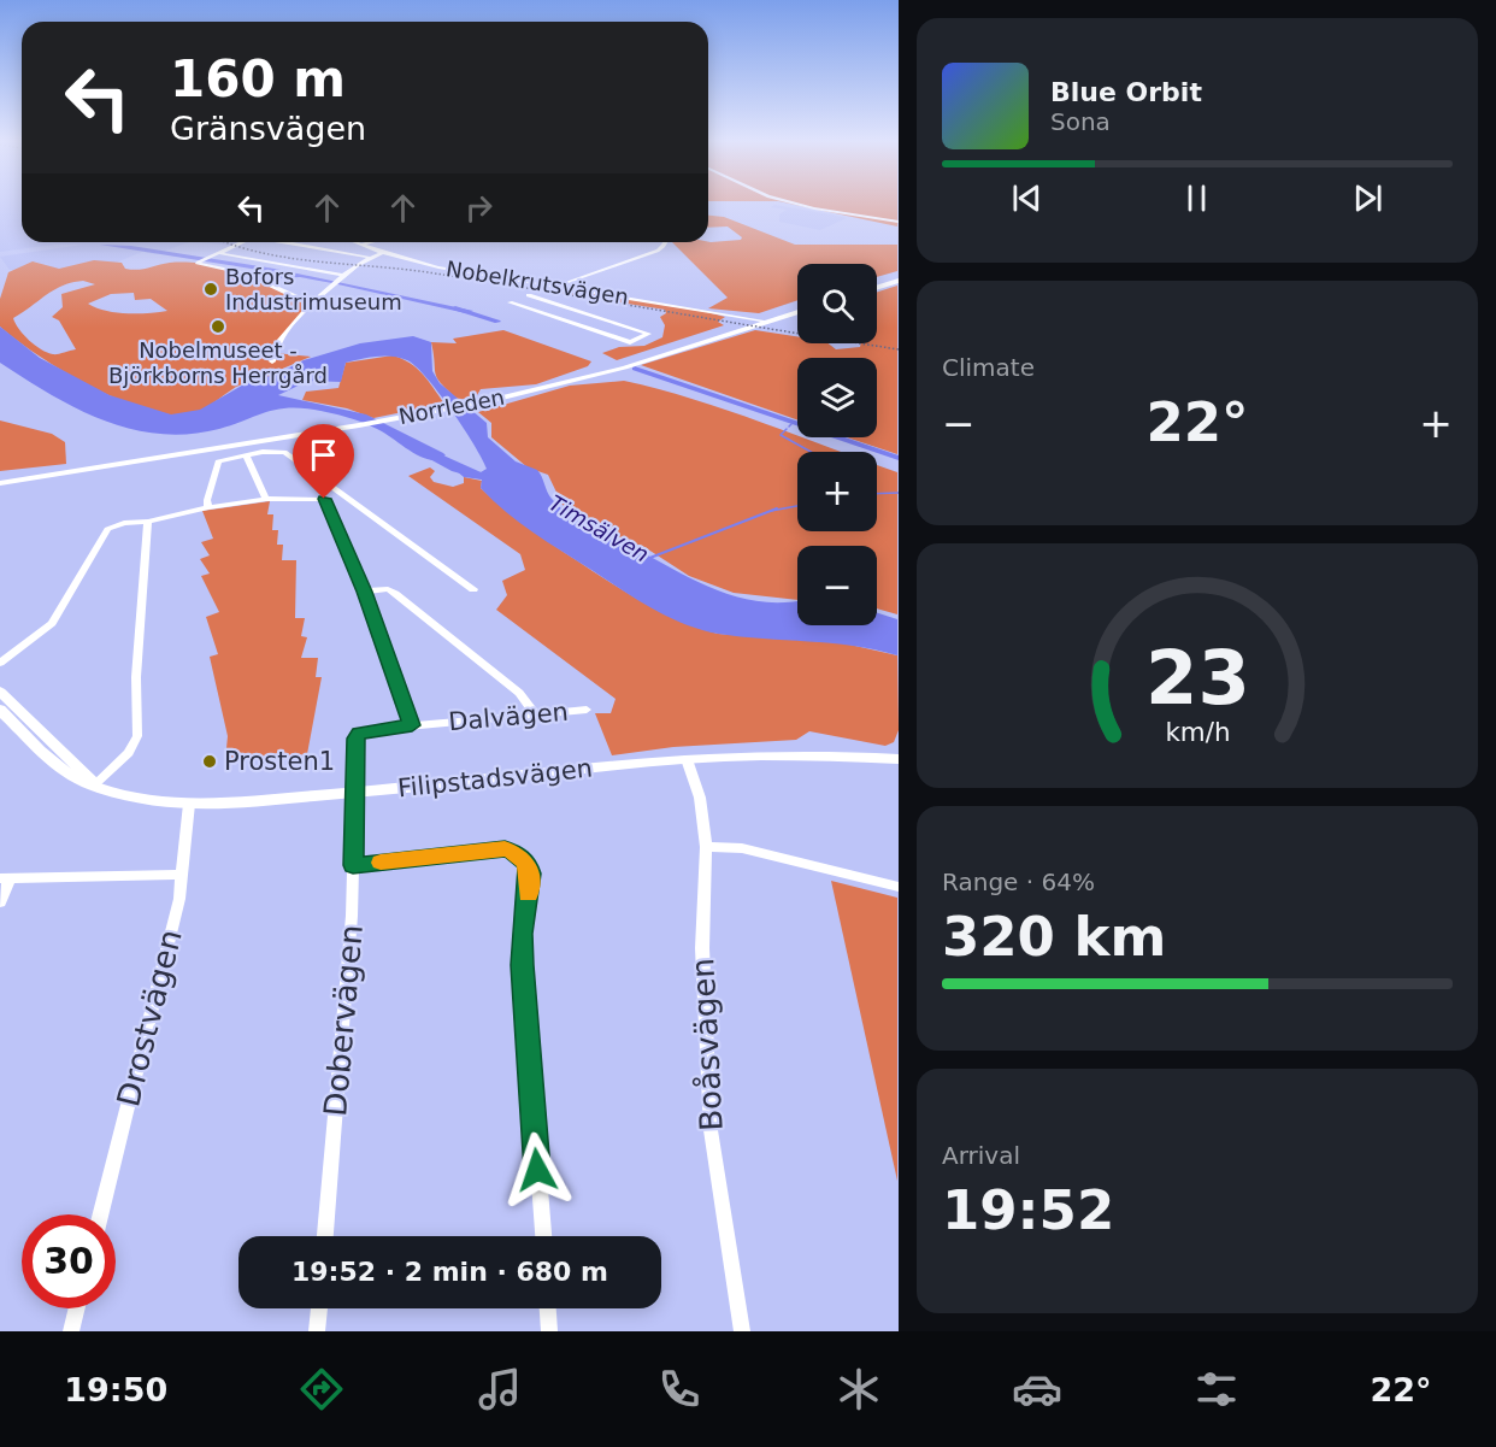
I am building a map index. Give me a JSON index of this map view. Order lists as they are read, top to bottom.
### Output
{
  "streets": {
    "street": [
      "Nobelkrutsvägen",
      "Norrleden",
      "Dalvägen",
      "Filipstadsvägen",
      "Drostvägen",
      "Dobervägen",
      "Boåsvägen"
    ]
  },
  "crossings": [
    ["Nobelkrutsvägen", "Norrleden"],
    ["Dalvägen", "Filipstadsvägen"],
    ["Dalvägen", "Dobervägen"],
    ["Filipstadsvägen", "Drostvägen"],
    ["Filipstadsvägen", "Dobervägen"],
    ["Filipstadsvägen", "Boåsvägen"]
  ],
  "water": ["Timsälven"],
  "places": ["Bofors Industrimuseum", "Nobelmuseet - Björkborns Herrgård", "Prosten1"],
  "page": {
    "turn": ["160 m", "Gränsvägen"],
    "song": ["Blue Orbit", "Sona"],
    "map_buttons": ["+", "−"],
    "tile": [
      "Climate",
      ["Range · 64%", "320 km"],
      ["Arrival", "19:52"]
    ],
    "heat": ["−", "22°", "+"],
    "limit": "30",
    "trip": "19:52 · 2 min · 680 m",
    "tabs": ["19:50", "22°"],
    "gauge": ["23", "km/h"]
  }
}
